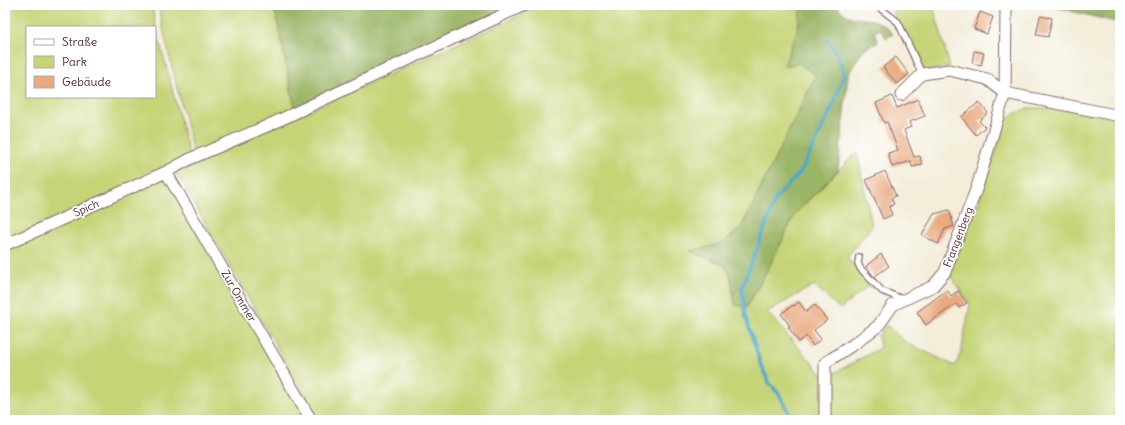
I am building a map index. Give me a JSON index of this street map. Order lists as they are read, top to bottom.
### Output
{
  "streets": {
    "street": ["Spich", "Frangenberg", "Zur Ommer"]
  },
  "crossings": [
    ["Spich", "Zur Ommer"]
  ],
  "legend": ["Straße", "Park", "Gebäude"]
}
